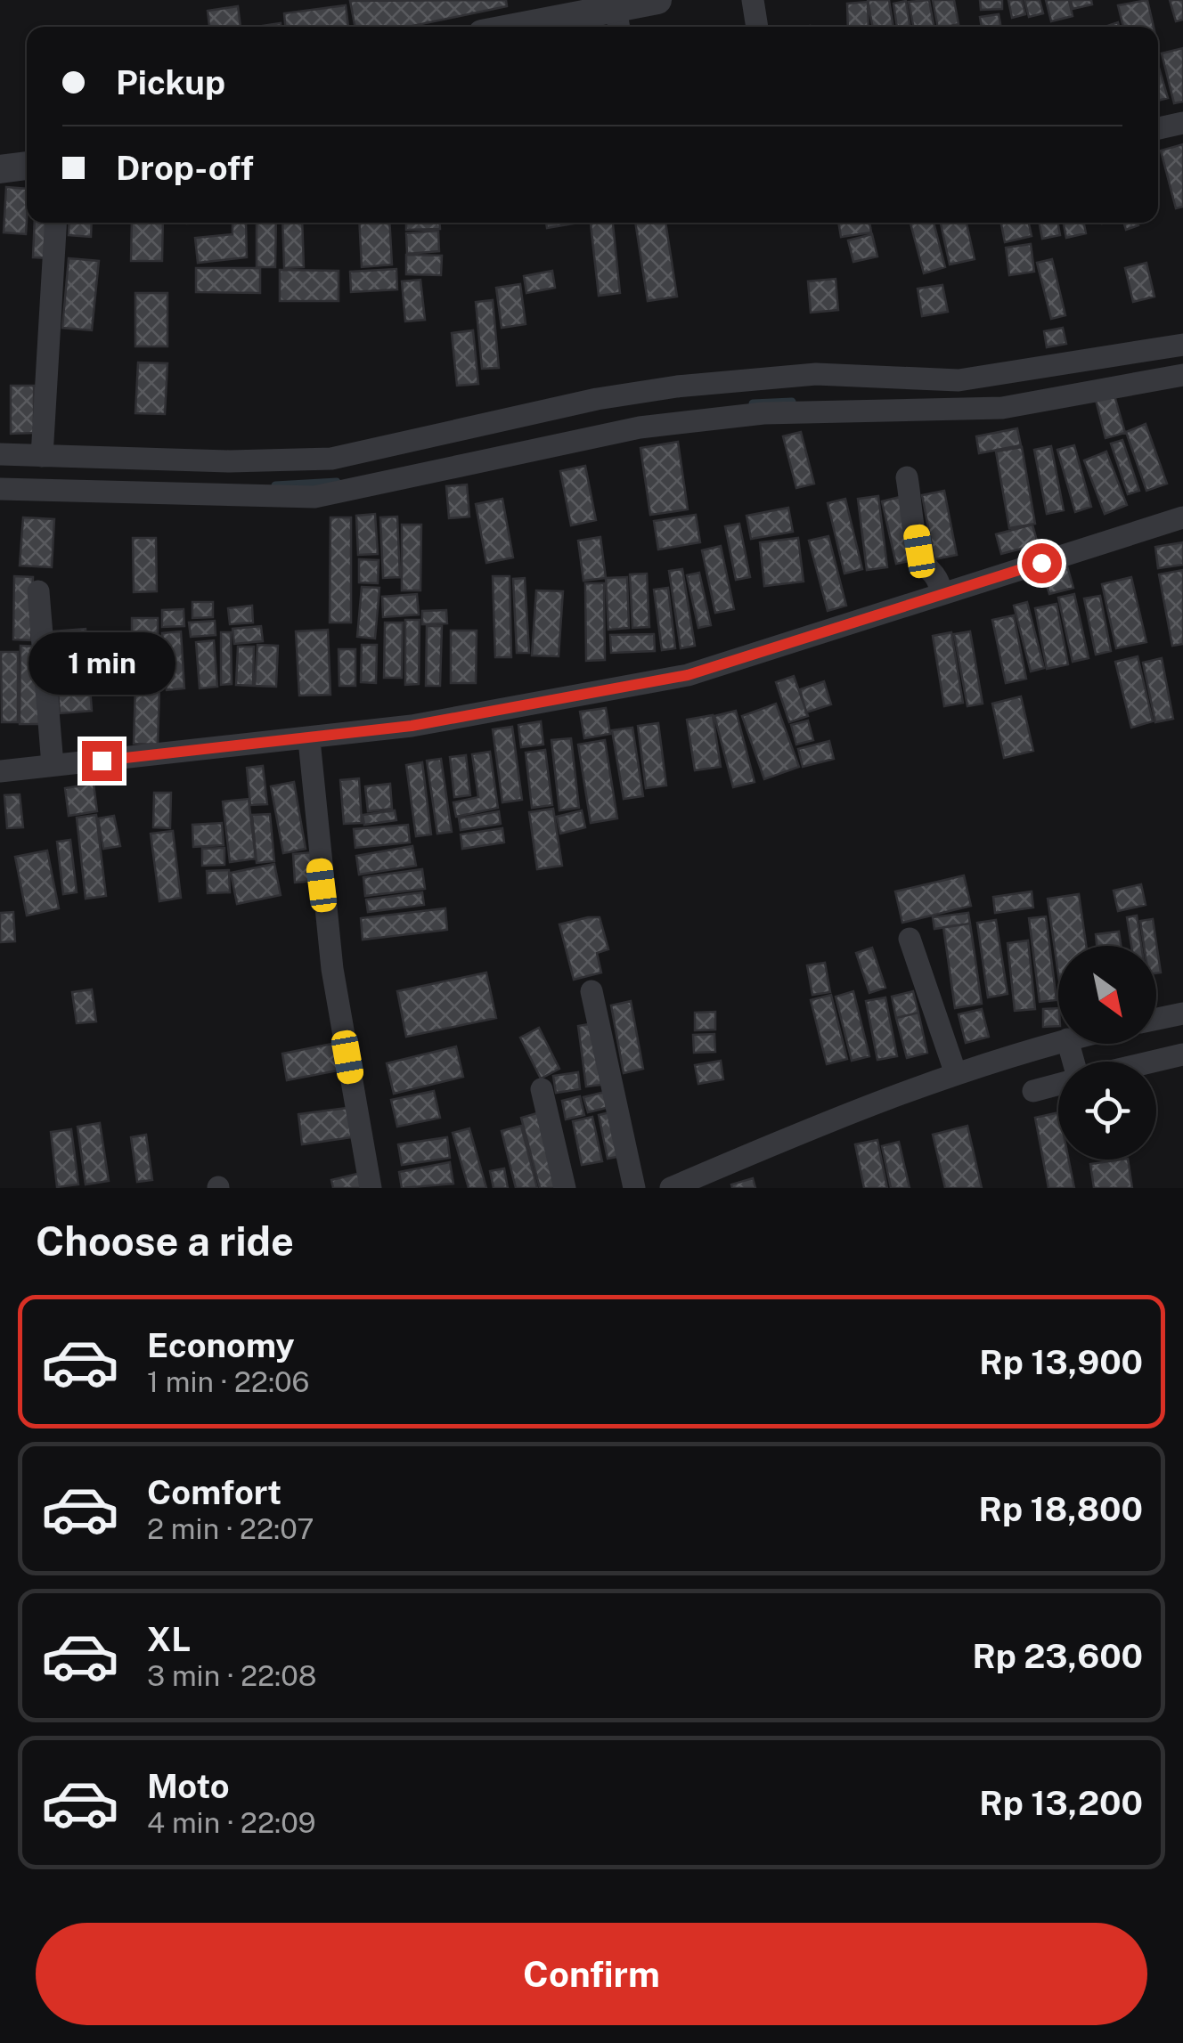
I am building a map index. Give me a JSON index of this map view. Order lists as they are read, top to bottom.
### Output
{
  "north": "bottom right",
  "page": {
    "banner": ["Pickup", "Drop-off"],
    "bubble": "1 min",
    "heading": "Choose a ride",
    "list": [
      {
        "name": "Economy",
        "note": "1 min · 22:06",
        "value": "Rp 13,900"
      },
      {
        "name": "Comfort",
        "note": "2 min · 22:07",
        "value": "Rp 18,800"
      },
      {
        "name": "XL",
        "note": "3 min · 22:08",
        "value": "Rp 23,600"
      },
      {
        "name": "Moto",
        "note": "4 min · 22:09",
        "value": "Rp 13,200"
      }
    ],
    "buttons": "Confirm"
  }
}
